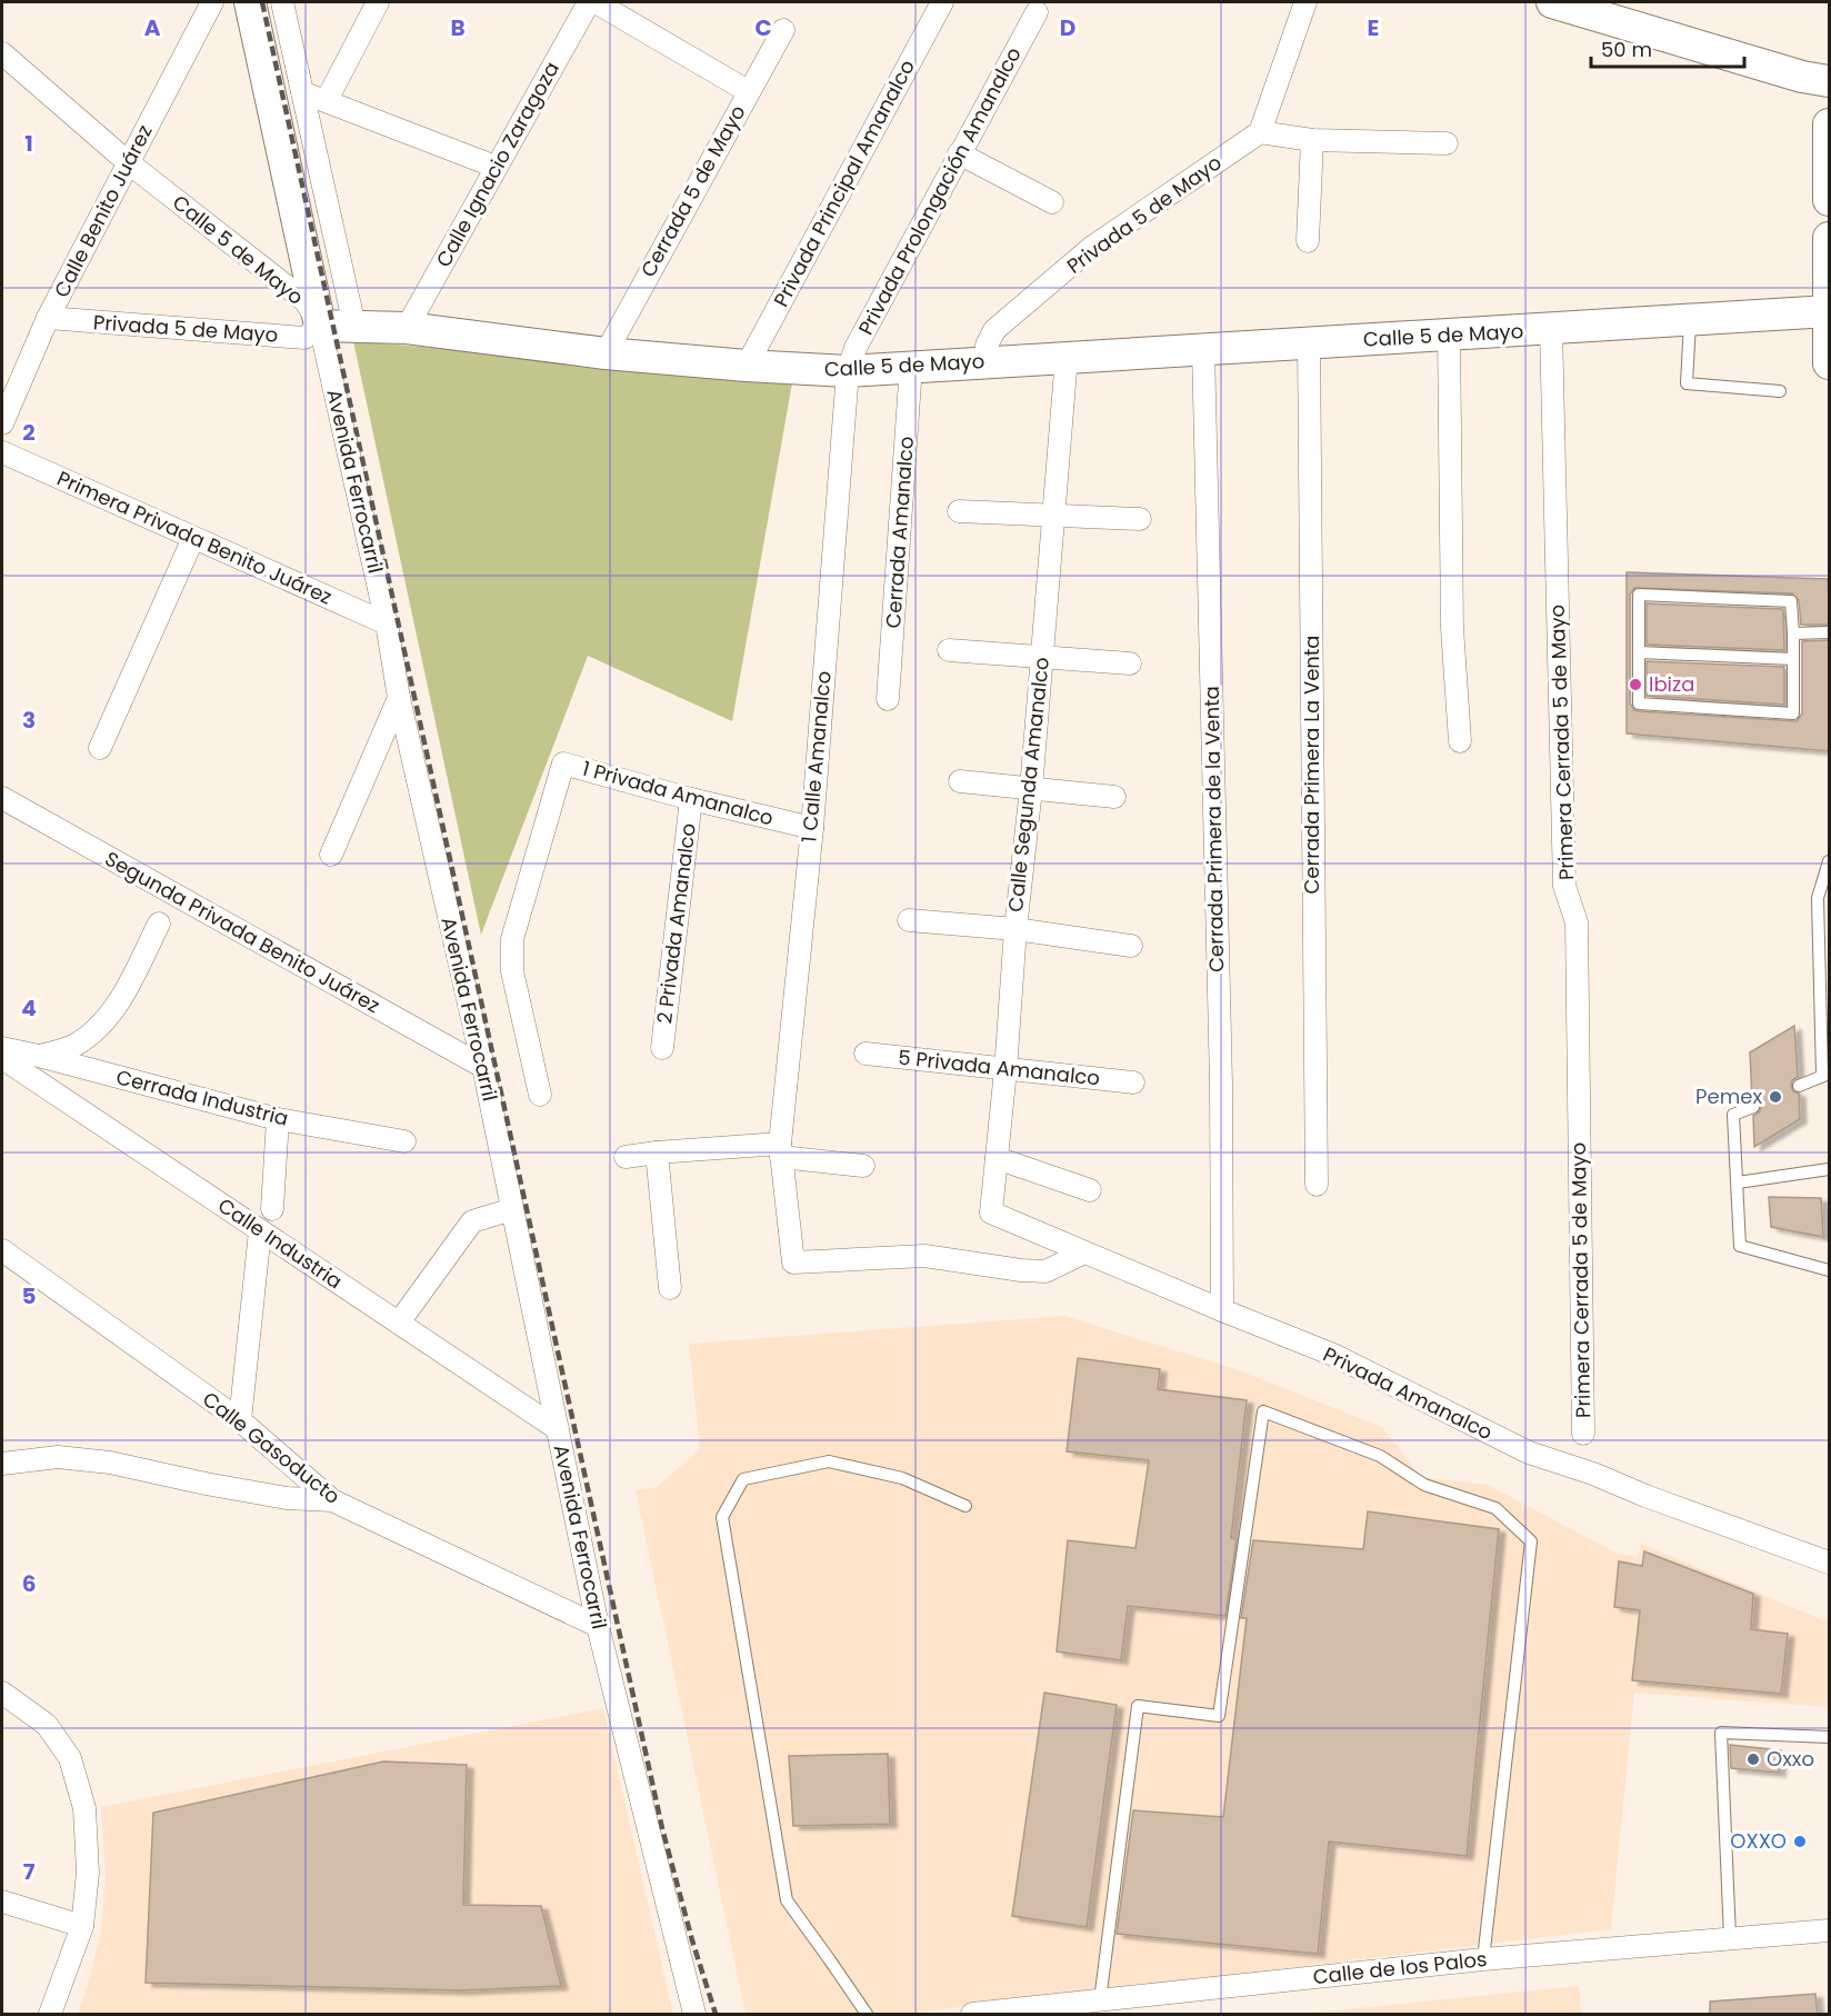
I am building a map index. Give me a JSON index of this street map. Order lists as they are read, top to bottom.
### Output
{
  "streets": {
    "street": [
      "Calle Ignacio Zaragoza",
      "Privada Principal Amanalco",
      "Cerrada 5 de Mayo",
      "Privada Prolongación Amanalco",
      "Calle Benito Juárez",
      "Privada 5 de Mayo",
      "Calle 5 de Mayo",
      "Avenida Ferrocarril",
      "Cerrada Amanalco",
      "Primera Privada Benito Juárez",
      "Primera Cerrada 5 de Mayo",
      "1 Calle Amanalco",
      "Cerrada Primera La Venta",
      "Calle Segunda Amanalco",
      "1 Privada Amanalco",
      "Cerrada Primera de la Venta",
      "2 Privada Amanalco",
      "Segunda Privada Benito Juárez",
      "5 Privada Amanalco",
      "Cerrada Industria",
      "Calle Industria",
      "Privada Amanalco",
      "Calle Gasoducto",
      "Calle de los Palos"
    ]
  },
  "crossings": [
    ["Calle Ignacio Zaragoza", "Calle 5 de Mayo"],
    ["Privada Principal Amanalco", "Calle 5 de Mayo"],
    ["Cerrada 5 de Mayo", "Calle 5 de Mayo"],
    ["Privada Prolongación Amanalco", "Calle 5 de Mayo"],
    ["Privada Prolongación Amanalco", "1 Calle Amanalco"],
    ["Calle Benito Juárez", "Privada 5 de Mayo"],
    ["Calle Benito Juárez", "Calle 5 de Mayo"],
    ["Privada 5 de Mayo", "Calle 5 de Mayo"],
    ["Privada 5 de Mayo", "Avenida Ferrocarril"],
    ["Calle 5 de Mayo", "Avenida Ferrocarril"],
    ["Calle 5 de Mayo", "Cerrada Amanalco"],
    ["Calle 5 de Mayo", "Primera Cerrada 5 de Mayo"],
    ["Calle 5 de Mayo", "1 Calle Amanalco"],
    ["Calle 5 de Mayo", "Cerrada Primera La Venta"],
    ["Calle 5 de Mayo", "Calle Segunda Amanalco"],
    ["Calle 5 de Mayo", "Cerrada Primera de la Venta"],
    ["Avenida Ferrocarril", "Primera Privada Benito Juárez"],
    ["Avenida Ferrocarril", "Segunda Privada Benito Juárez"],
    ["Avenida Ferrocarril", "Calle Industria"],
    ["Avenida Ferrocarril", "Calle Gasoducto"],
    ["1 Calle Amanalco", "1 Privada Amanalco"],
    ["1 Calle Amanalco", "Privada Amanalco"],
    ["Calle Segunda Amanalco", "5 Privada Amanalco"],
    ["Calle Segunda Amanalco", "Privada Amanalco"],
    ["1 Privada Amanalco", "2 Privada Amanalco"],
    ["Cerrada Primera de la Venta", "Privada Amanalco"]
  ],
  "places": [
    "Ibiza",
    "Pemex",
    "Oxxo",
    "OXXO"
  ],
  "scale_bar": "50 m",
  "grid": {
    "columns": [
      "A",
      "B",
      "C",
      "D",
      "E"
    ],
    "rows": [
      "1",
      "2",
      "3",
      "4",
      "5",
      "6",
      "7"
    ]
  }
}
